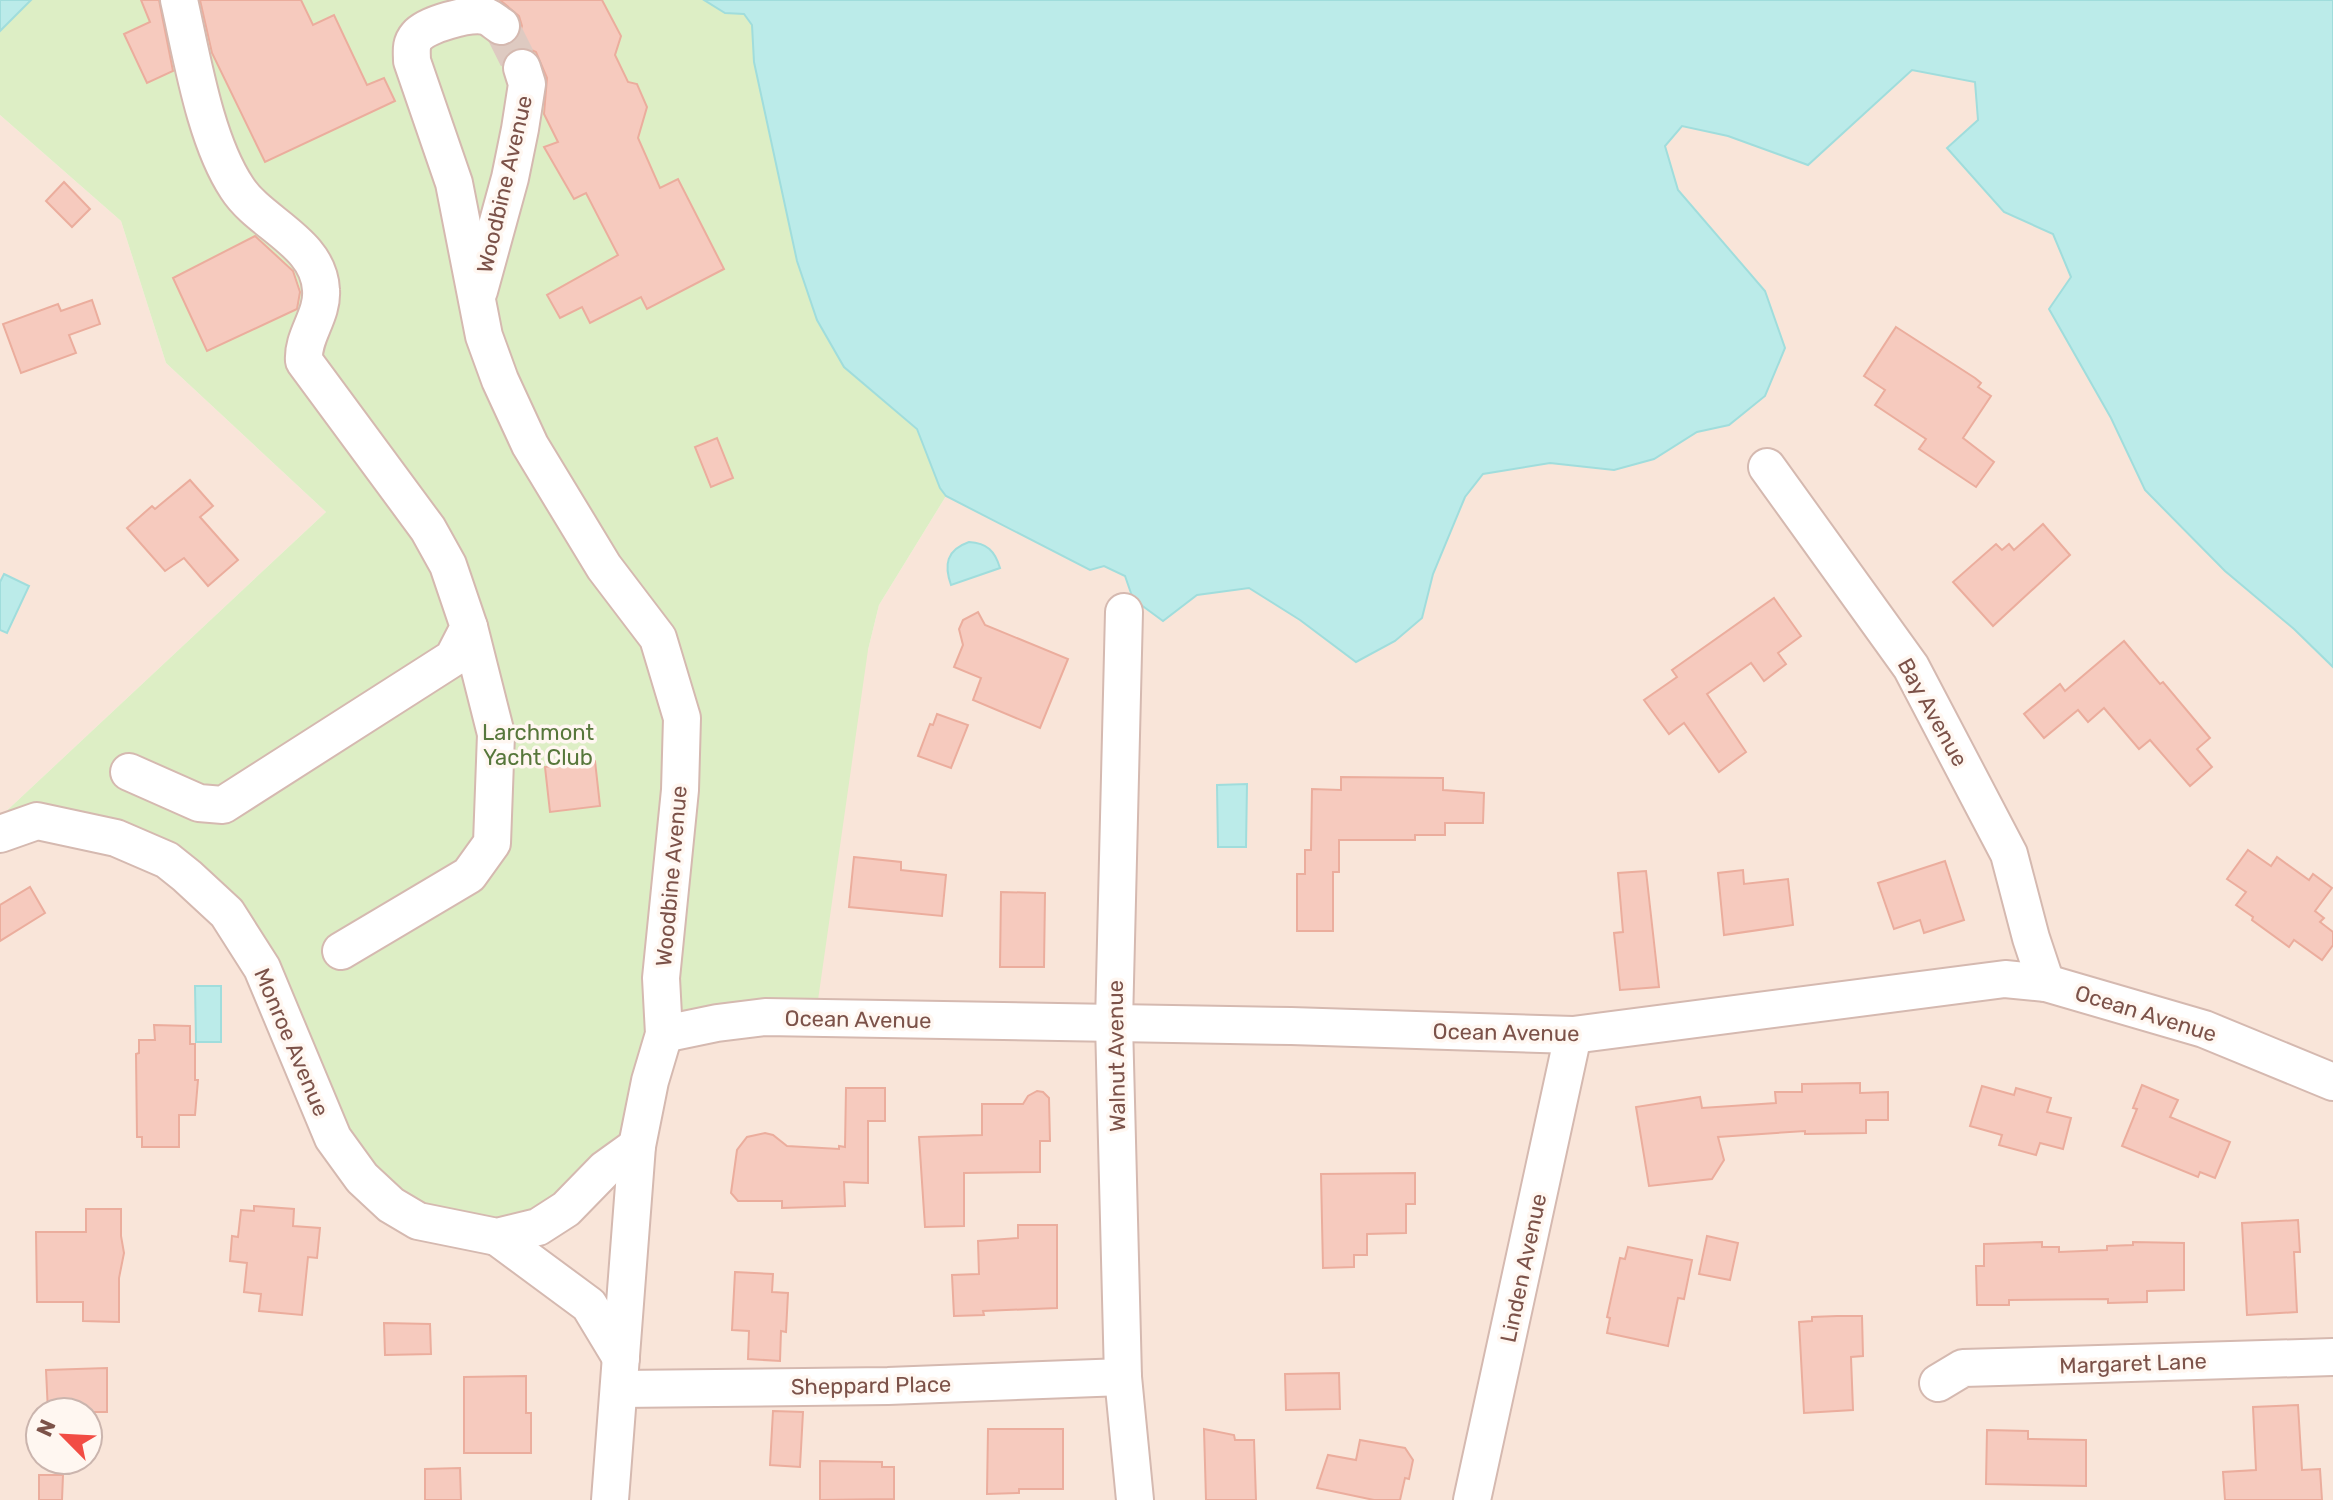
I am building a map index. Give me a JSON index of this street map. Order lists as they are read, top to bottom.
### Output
{
  "streets": {
    "street": [
      "Woodbine Avenue",
      "Bay Avenue",
      "Ocean Avenue",
      "Monroe Avenue",
      "Walnut Avenue",
      "Linden Avenue",
      "Margaret Lane",
      "Sheppard Place"
    ]
  },
  "crossings": [
    ["Woodbine Avenue", "Ocean Avenue"],
    ["Woodbine Avenue", "Monroe Avenue"],
    ["Woodbine Avenue", "Sheppard Place"],
    ["Bay Avenue", "Ocean Avenue"],
    ["Ocean Avenue", "Walnut Avenue"],
    ["Ocean Avenue", "Linden Avenue"],
    ["Monroe Avenue", "Sheppard Place"],
    ["Walnut Avenue", "Sheppard Place"]
  ],
  "parks": ["Larchmont Yacht Club"],
  "north": "top left"
}
